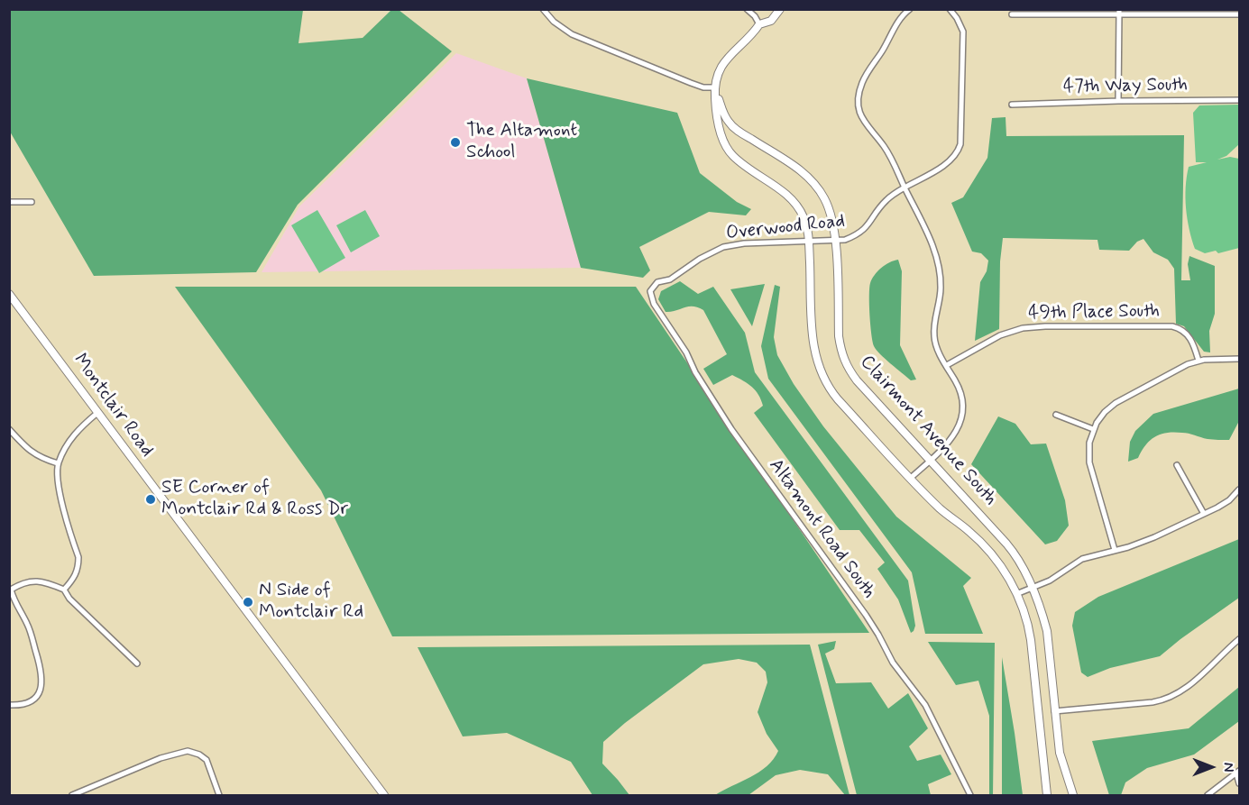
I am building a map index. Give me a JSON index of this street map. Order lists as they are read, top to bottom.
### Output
{
  "streets": {
    "street": [
      "47th Way South",
      "Overwood Road",
      "49th Place South",
      "Montclair Road",
      "Clairmont Avenue South",
      "Altamont Road South"
    ]
  },
  "crossings": [
    ["Overwood Road", "Clairmont Avenue South"],
    ["Overwood Road", "Altamont Road South"]
  ],
  "places": ["The Altamont School", "SE Corner of Montclair Rd & Ross Dr", "N Side of Montclair Rd"],
  "north": "right"
}
